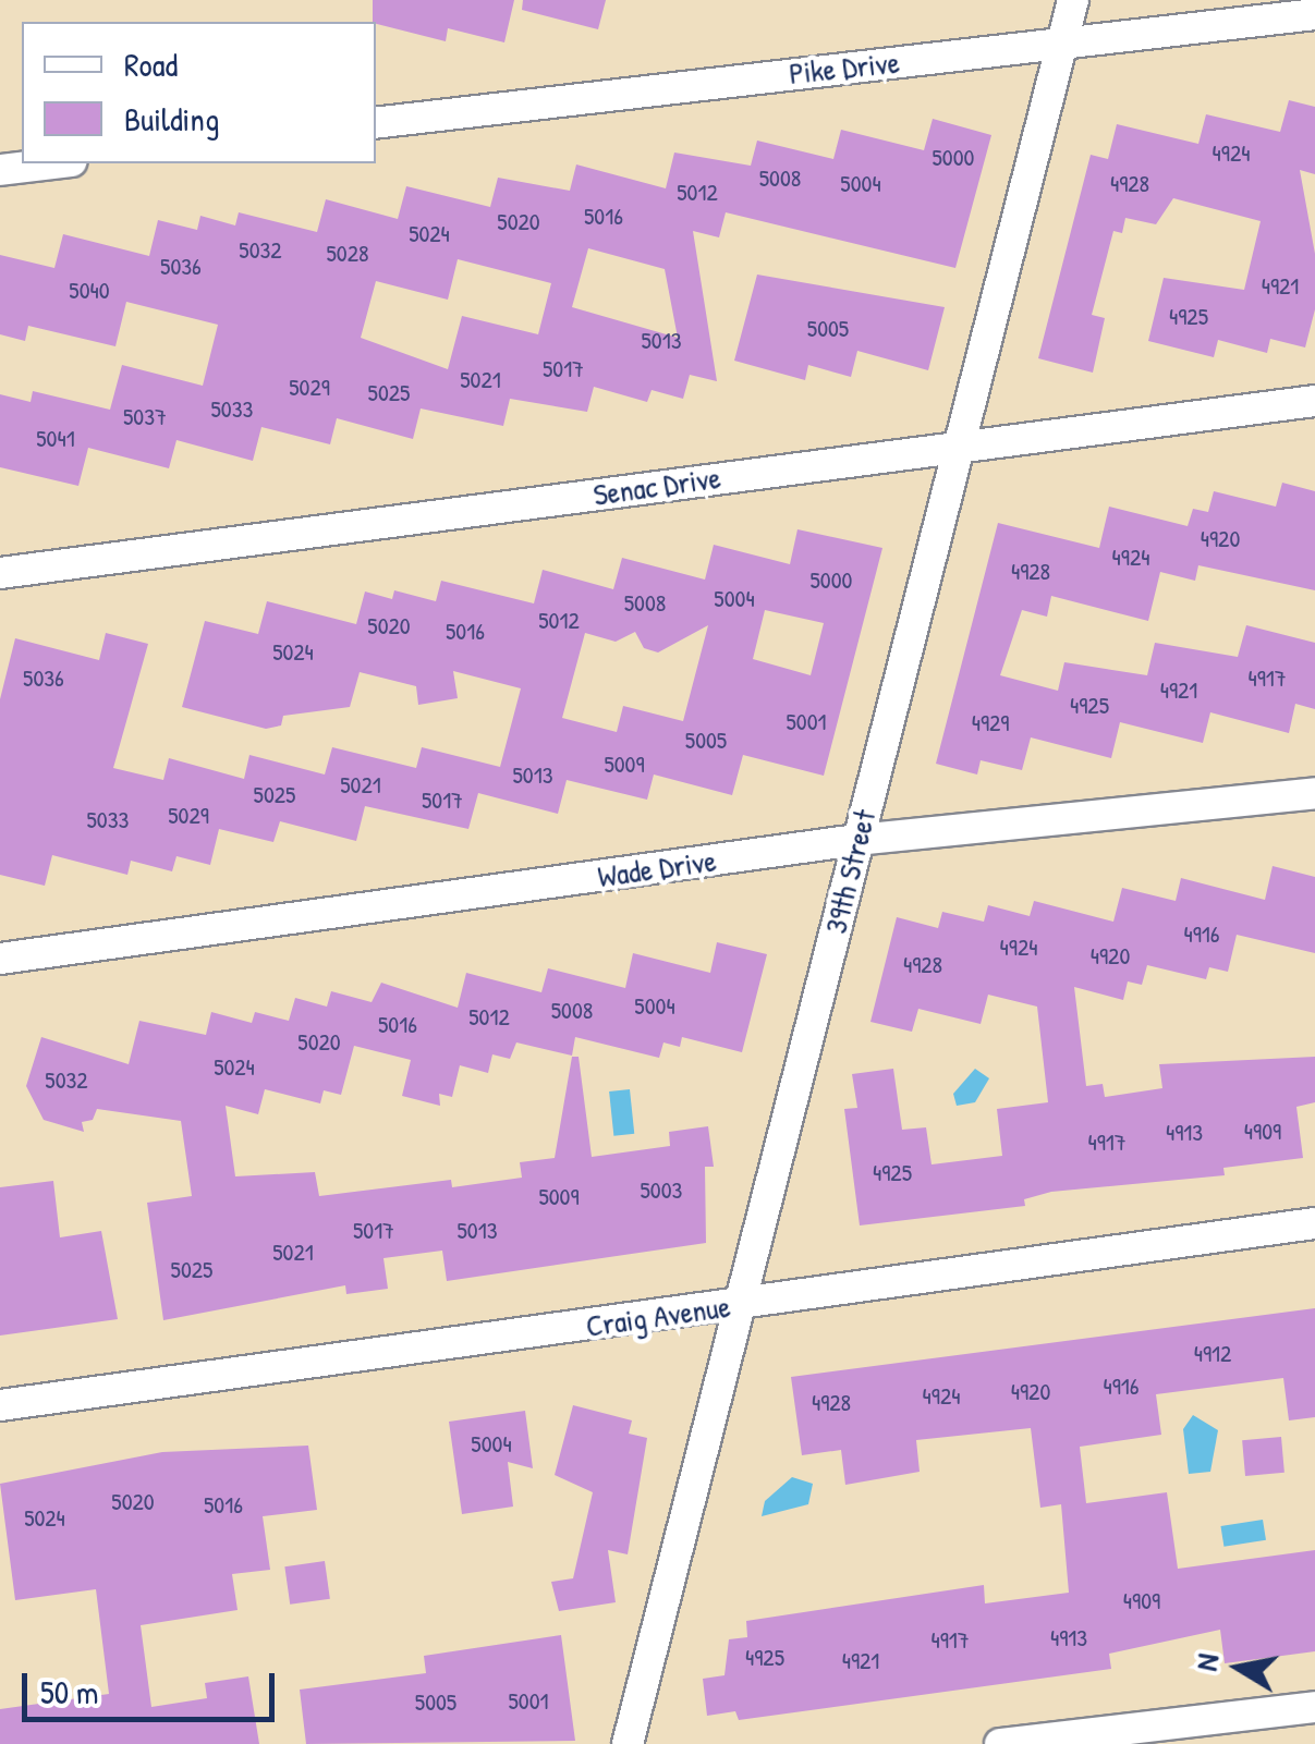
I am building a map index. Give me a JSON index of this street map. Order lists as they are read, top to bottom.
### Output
{
  "streets": {
    "street": [
      "Pike Drive",
      "Senac Drive",
      "Wade Drive",
      "39th Street",
      "Craig Avenue"
    ]
  },
  "crossings": [
    ["Pike Drive", "39th Street"],
    ["Senac Drive", "39th Street"],
    ["Wade Drive", "39th Street"],
    ["39th Street", "Craig Avenue"]
  ],
  "house_numbers": [
    "4924",
    "5000",
    "5008",
    "5004",
    "4928",
    "5012",
    "5016",
    "5020",
    "5024",
    "5032",
    "5028",
    "5036",
    "4921",
    "5040",
    "4925",
    "5005",
    "5013",
    "5017",
    "5021",
    "5029",
    "5025",
    "5033",
    "5037",
    "5041",
    "4920",
    "4924",
    "4928",
    "5000",
    "5004",
    "5008",
    "5012",
    "5020",
    "5016",
    "5024",
    "5036",
    "4917",
    "4921",
    "4925",
    "5001",
    "4929",
    "5005",
    "5009",
    "5013",
    "5021",
    "5025",
    "5017",
    "5029",
    "5033",
    "4916",
    "4924",
    "4920",
    "4928",
    "5004",
    "5008",
    "5012",
    "5016",
    "5020",
    "5024",
    "5032",
    "4909",
    "4913",
    "4917",
    "4925",
    "5003",
    "5009",
    "5017",
    "5013",
    "5021",
    "5025",
    "4912",
    "4916",
    "4920",
    "4924",
    "4928",
    "5004",
    "5020",
    "5016",
    "5024",
    "4909",
    "4913",
    "4917",
    "4925",
    "4921",
    "5001",
    "5005"
  ],
  "legend": ["Road", "Building"],
  "scale_bar": "50 m",
  "north": "left"
}
